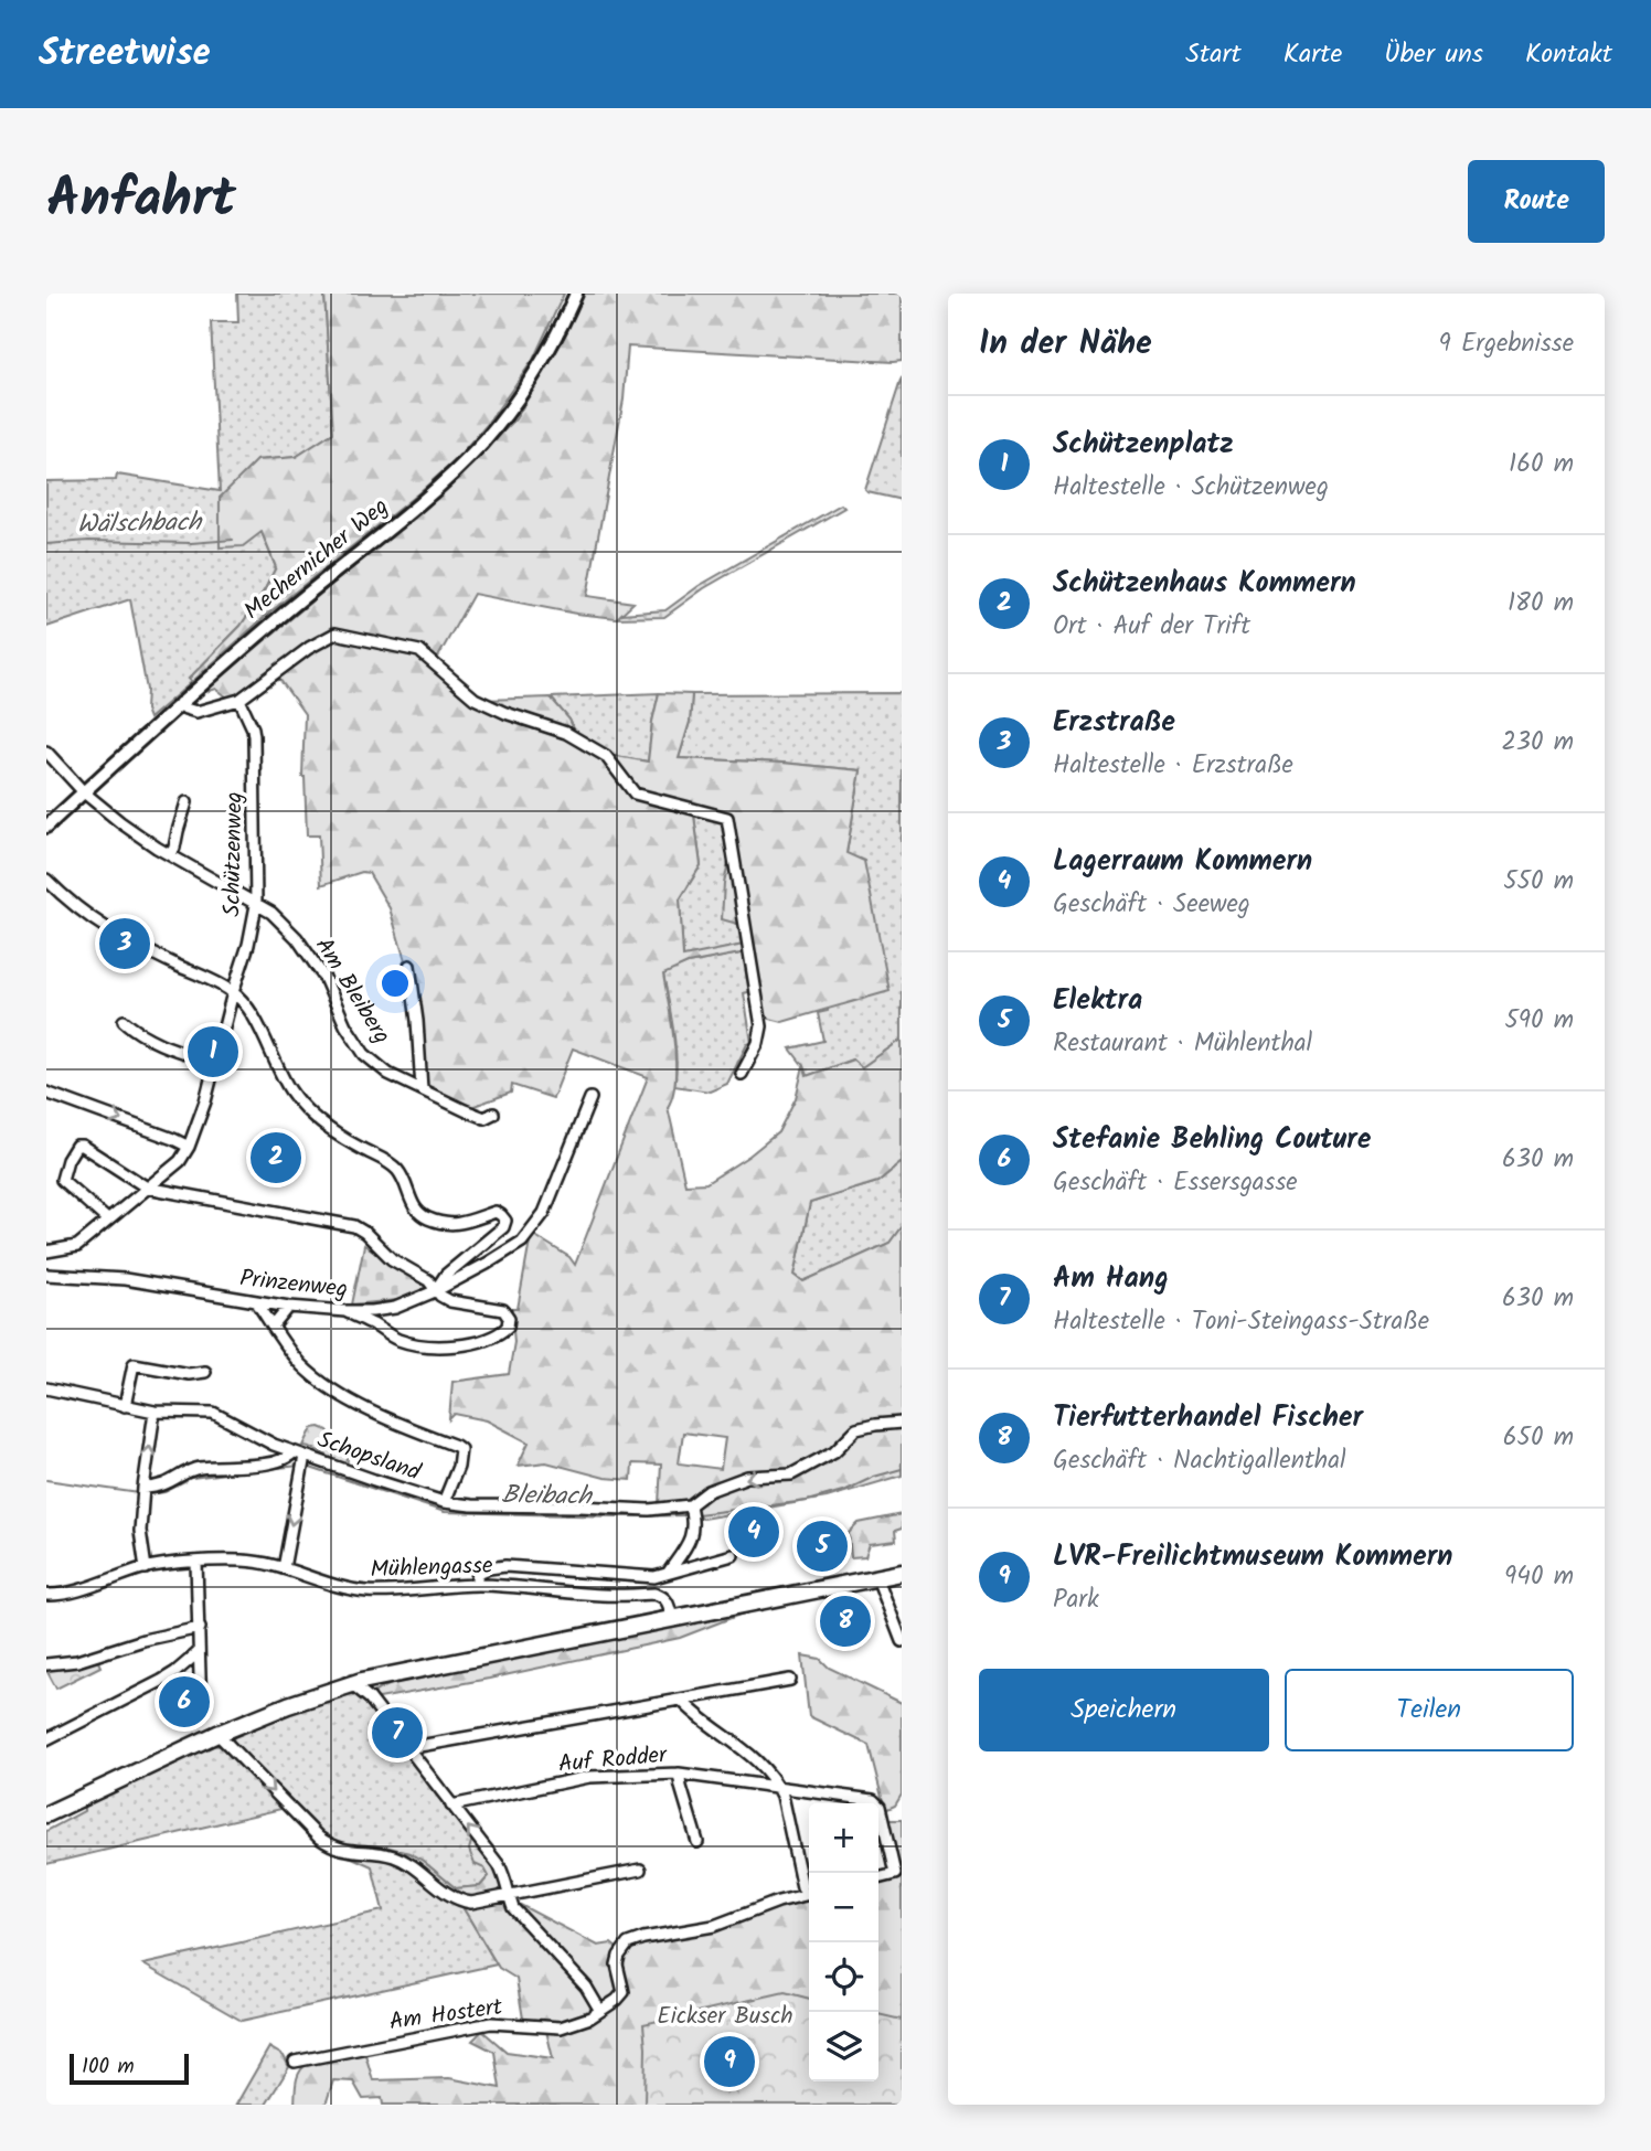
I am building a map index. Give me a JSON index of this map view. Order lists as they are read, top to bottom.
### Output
{
  "streets": {
    "street": [
      "Mechernicher Weg",
      "Schützenweg",
      "Am Bleiberg",
      "Prinzenweg",
      "Schopsland",
      "Mühlengasse",
      "Auf Rodder",
      "Am Hostert"
    ]
  },
  "crossings": [
    ["Mechernicher Weg", "Am Bleiberg"],
    ["Schützenweg", "Am Bleiberg"]
  ],
  "water": ["Wälschbach", "Bleibach"],
  "parks": ["Eickser Busch"],
  "scale_bar": "100 m",
  "page": {
    "header": "Streetwise",
    "nav": [
      "Start",
      "Karte",
      "Über uns",
      "Kontakt"
    ],
    "title": "Anfahrt",
    "buttons": [
      "Route",
      ["Speichern", "Teilen"]
    ],
    "heading": ["In der Nähe", "9 Ergebnisse"],
    "list": [
      {
        "mark": "1",
        "name": "Schützenplatz",
        "note": "Haltestelle · Schützenweg",
        "value": "160 m"
      },
      {
        "mark": "2",
        "name": "Schützenhaus Kommern",
        "note": "Ort · Auf der Trift",
        "value": "180 m"
      },
      {
        "mark": "3",
        "name": "Erzstraße",
        "note": "Haltestelle · Erzstraße",
        "value": "230 m"
      },
      {
        "mark": "4",
        "name": "Lagerraum Kommern",
        "note": "Geschäft · Seeweg",
        "value": "550 m"
      },
      {
        "mark": "5",
        "name": "Elektra",
        "note": "Restaurant · Mühlenthal",
        "value": "590 m"
      },
      {
        "mark": "6",
        "name": "Stefanie Behling Couture",
        "note": "Geschäft · Essersgasse",
        "value": "630 m"
      },
      {
        "mark": "7",
        "name": "Am Hang",
        "note": "Haltestelle · Toni-Steingass-Straße",
        "value": "630 m"
      },
      {
        "mark": "8",
        "name": "Tierfutterhandel Fischer",
        "note": "Geschäft · Nachtigallenthal",
        "value": "650 m"
      },
      {
        "mark": "9",
        "name": "LVR-Freilichtmuseum Kommern",
        "note": "Park",
        "value": "940 m"
      }
    ],
    "pins": [
      "3",
      "1",
      "2",
      "4",
      "5",
      "8",
      "6",
      "7",
      "9"
    ],
    "map_buttons": ["+", "−"],
    "scale": "100 m"
  }
}
